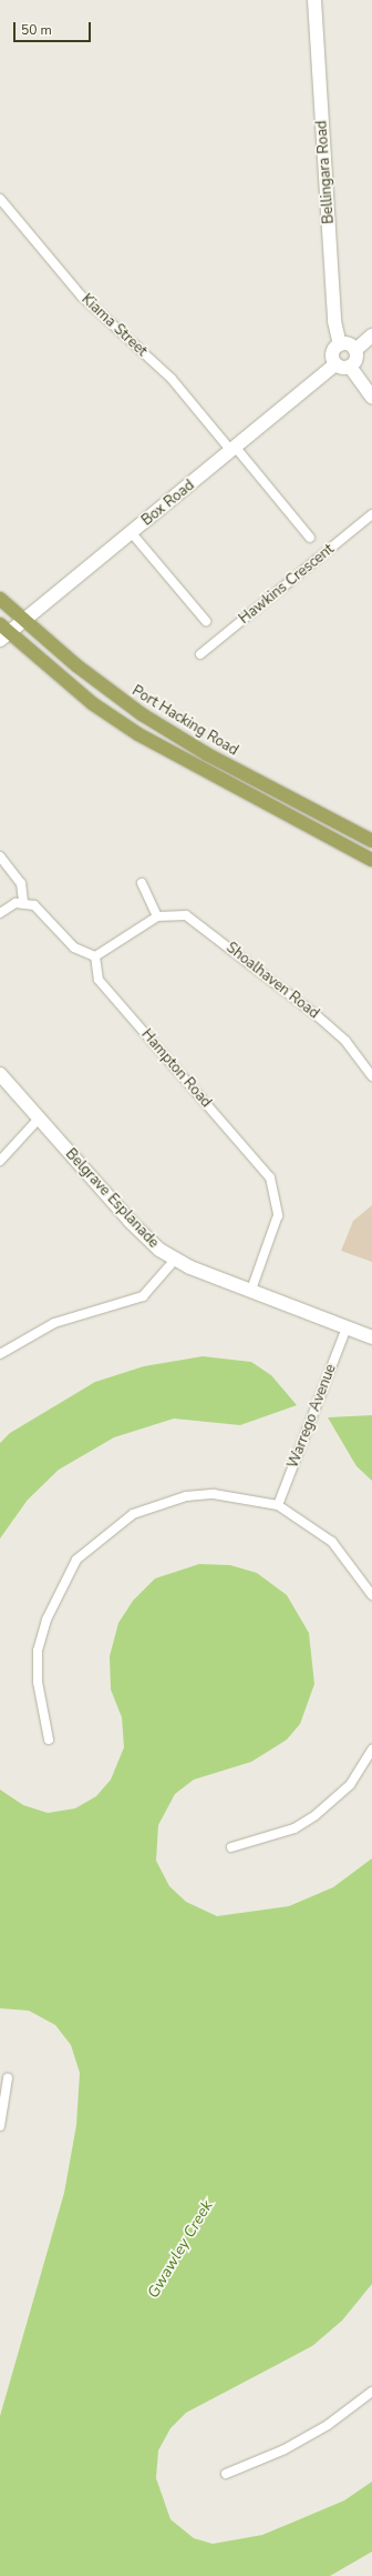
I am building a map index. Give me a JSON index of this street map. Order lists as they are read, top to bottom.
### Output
{
  "streets": {
    "main road": ["Port Hacking Road"],
    "street": [
      "Bellingara Road",
      "Kiama Street",
      "Box Road",
      "Hawkins Crescent",
      "Shoalhaven Road",
      "Hampton Road",
      "Belgrave Esplanade",
      "Warrego Avenue"
    ]
  },
  "crossings": [
    ["Bellingara Road", "Box Road"],
    ["Kiama Street", "Box Road"],
    ["Box Road", "Port Hacking Road"],
    ["Hampton Road", "Belgrave Esplanade"],
    ["Belgrave Esplanade", "Warrego Avenue"]
  ],
  "water": ["Gwawley Creek"],
  "scale_bar": "50 m"
}
